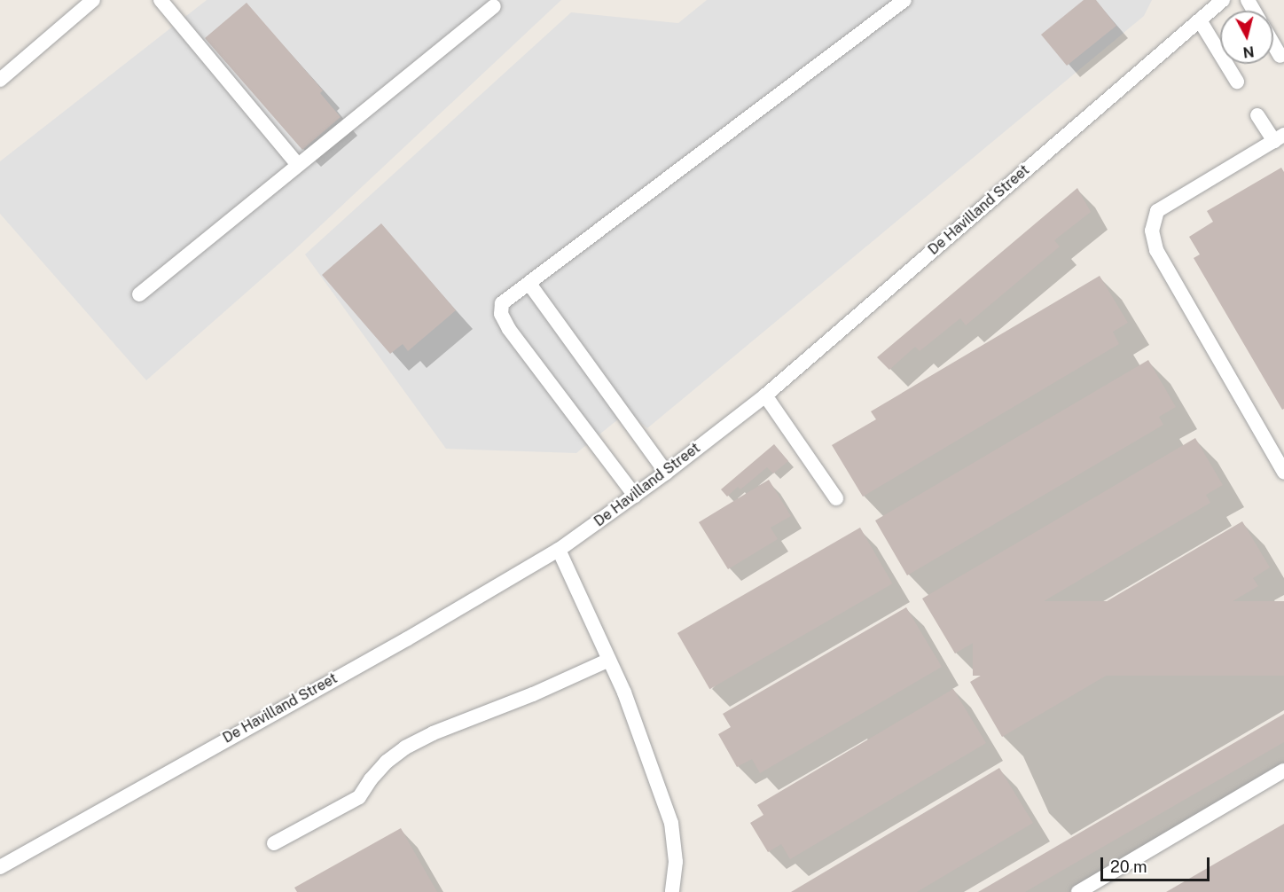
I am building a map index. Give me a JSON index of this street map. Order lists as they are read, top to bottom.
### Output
{
  "streets": {
    "lane": ["De Havilland Street"]
  },
  "scale_bar": "20 m",
  "north": "bottom"
}
